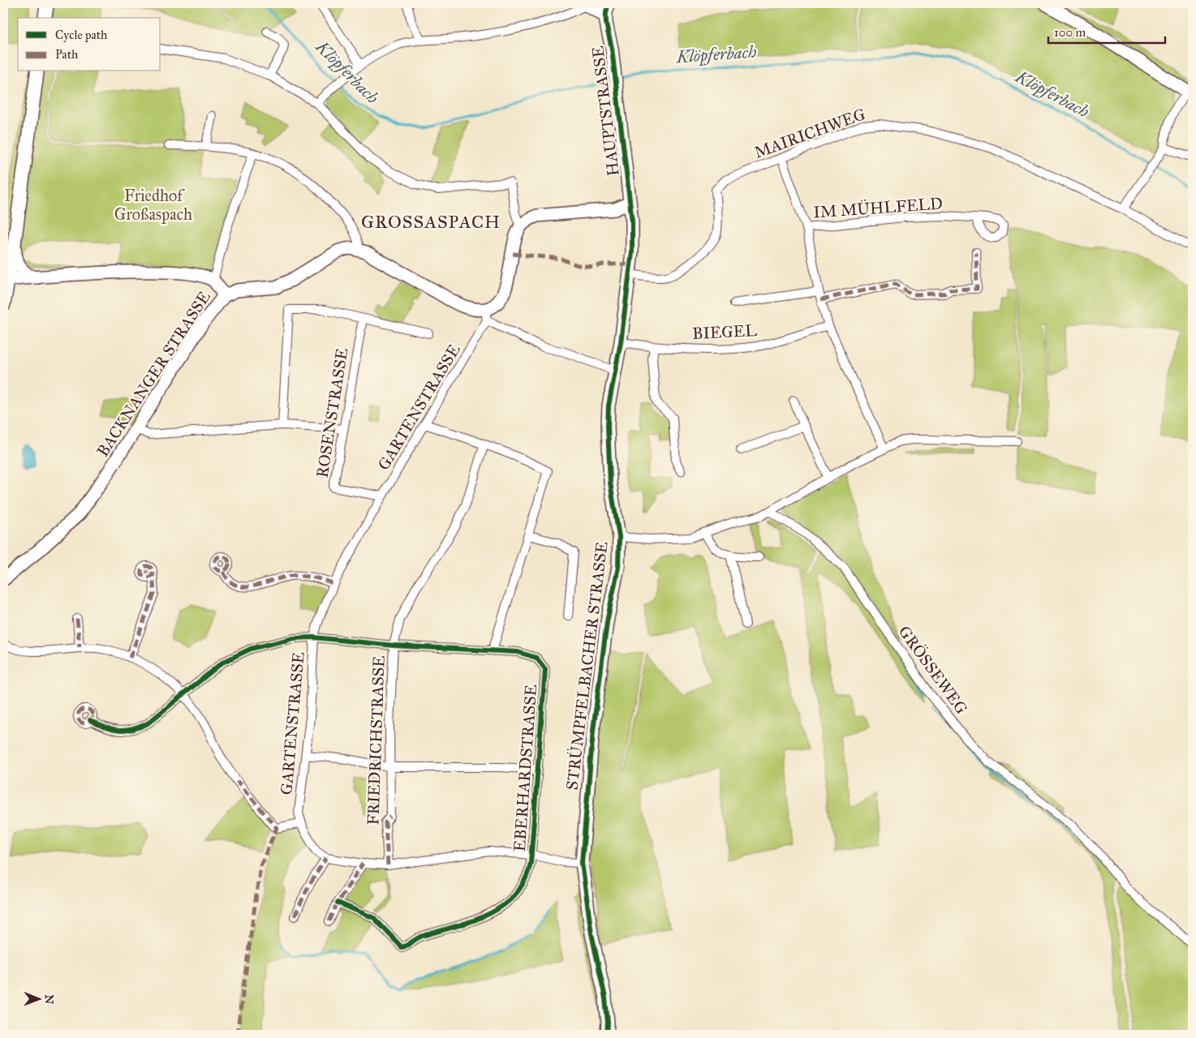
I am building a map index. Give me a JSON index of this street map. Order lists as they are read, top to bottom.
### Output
{
  "streets": {
    "street": [
      "HAUPTSTRASSE",
      "MAIRICHWEG",
      "IM MÜHLFELD",
      "BIEGEL",
      "BACKNANGER STRASSE",
      "GARTENSTRASSE",
      "ROSENSTRASSE",
      "STRÜMPFELBACHER STRASSE",
      "GRÖSSEWEG",
      "FRIEDRICHSTRASSE",
      "EBERHARDSTRASSE"
    ]
  },
  "crossings": [
    ["HAUPTSTRASSE", "STRÜMPFELBACHER STRASSE"],
    ["MAIRICHWEG", "STRÜMPFELBACHER STRASSE"],
    ["BIEGEL", "STRÜMPFELBACHER STRASSE"],
    ["GARTENSTRASSE", "ROSENSTRASSE"],
    ["GARTENSTRASSE", "EBERHARDSTRASSE"],
    ["FRIEDRICHSTRASSE", "EBERHARDSTRASSE"]
  ],
  "districts": ["GROSSASPACH"],
  "water": ["Klöpferbach"],
  "parks": ["Friedhof Großaspach"],
  "legend": ["Cycle path", "Path"],
  "scale_bar": "100 m",
  "north": "right"
}
